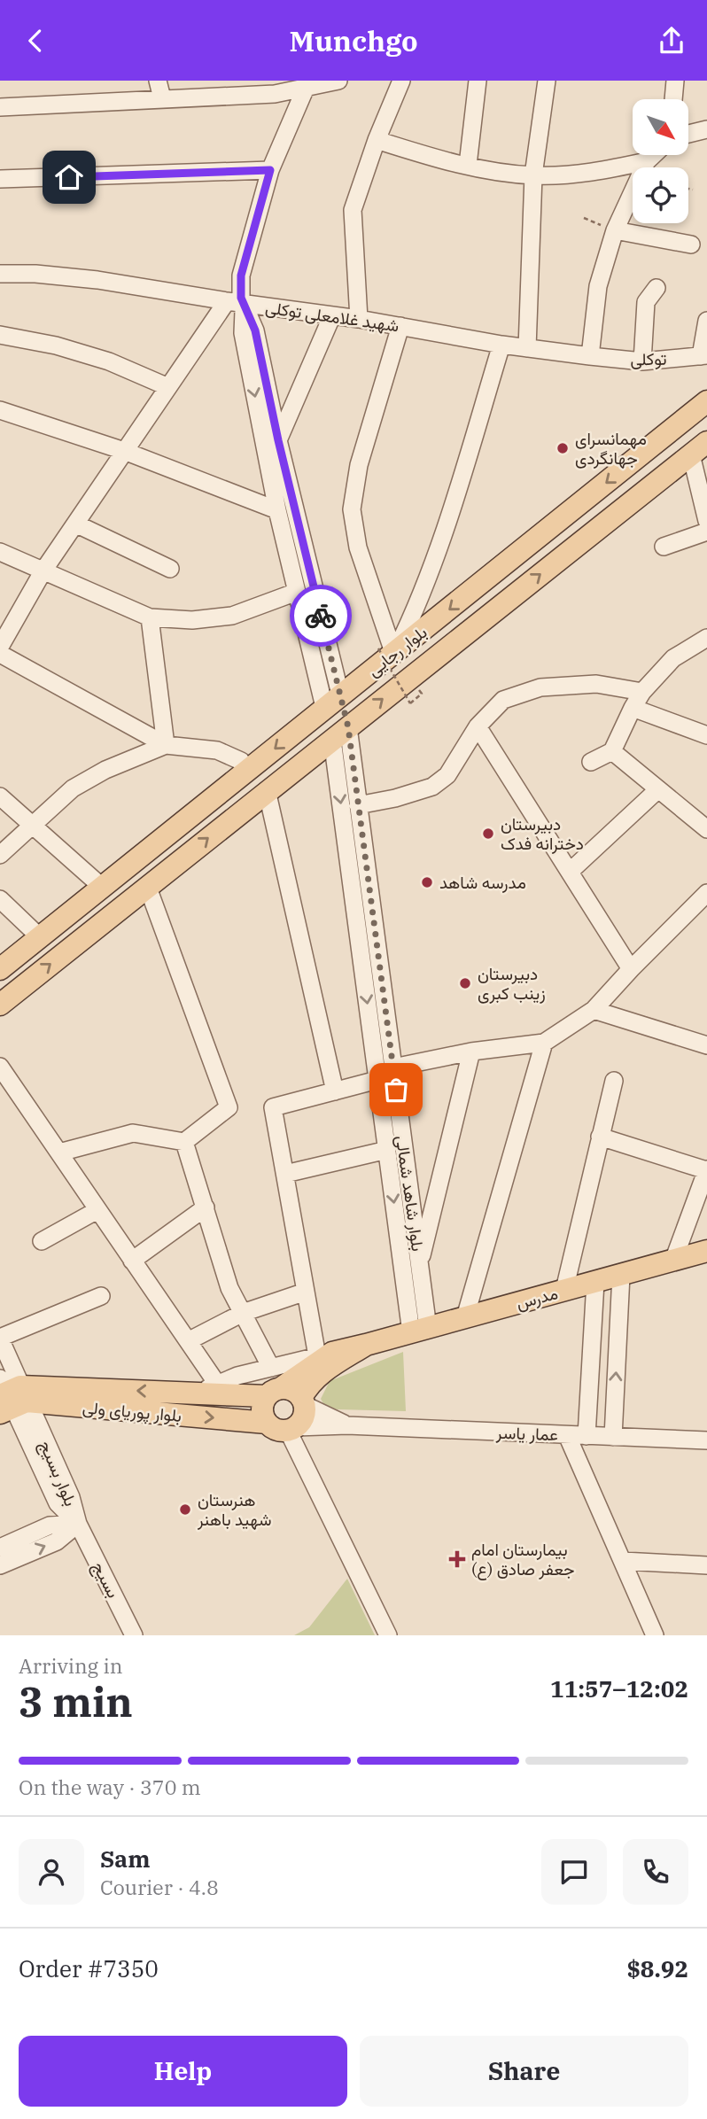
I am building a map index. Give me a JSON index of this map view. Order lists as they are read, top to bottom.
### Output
{
  "streets": {
    "main road": ["بلوار رجایی", "مدرس", "بلوار پوریای ولی"],
    "street": [
      "شهید غلامعلی توکلی",
      "توکلی",
      "بلوار شاهد شمالی",
      "عمار یاسر",
      "بلوار بسیج",
      "بسیج"
    ]
  },
  "crossings": [
    ["شهید غلامعلی توکلی", "توکلی"],
    ["بلوار رجایی", "بلوار شاهد شمالی"],
    ["بلوار شاهد شمالی", "مدرس"],
    ["مدرس", "بلوار پوریای ولی"],
    ["مدرس", "عمار یاسر"],
    ["بلوار پوریای ولی", "عمار یاسر"],
    ["بلوار پوریای ولی", "بلوار بسیج"],
    ["بلوار بسیج", "بسیج"]
  ],
  "places": {
    "other": [
      "مهمانسرای جهانگردی",
      "دبیرستان دخترانه فدک",
      "مدرسه شاهد",
      "دبیرستان زینب کبری",
      "هنرستان شهید باهنر"
    ],
    "health": ["بیمارستان امام جعفر صادق (ع)"]
  },
  "north": "bottom right",
  "page": {
    "header": "Munchgo",
    "heading": ["3 min", "Arriving in", "11:57–12:02"],
    "panel": [
      "Sam",
      "Courier · 4.8",
      "Order #7350",
      "$8.92"
    ],
    "bar": "On the way · 370 m",
    "buttons": ["Help", "Share"]
  }
}
